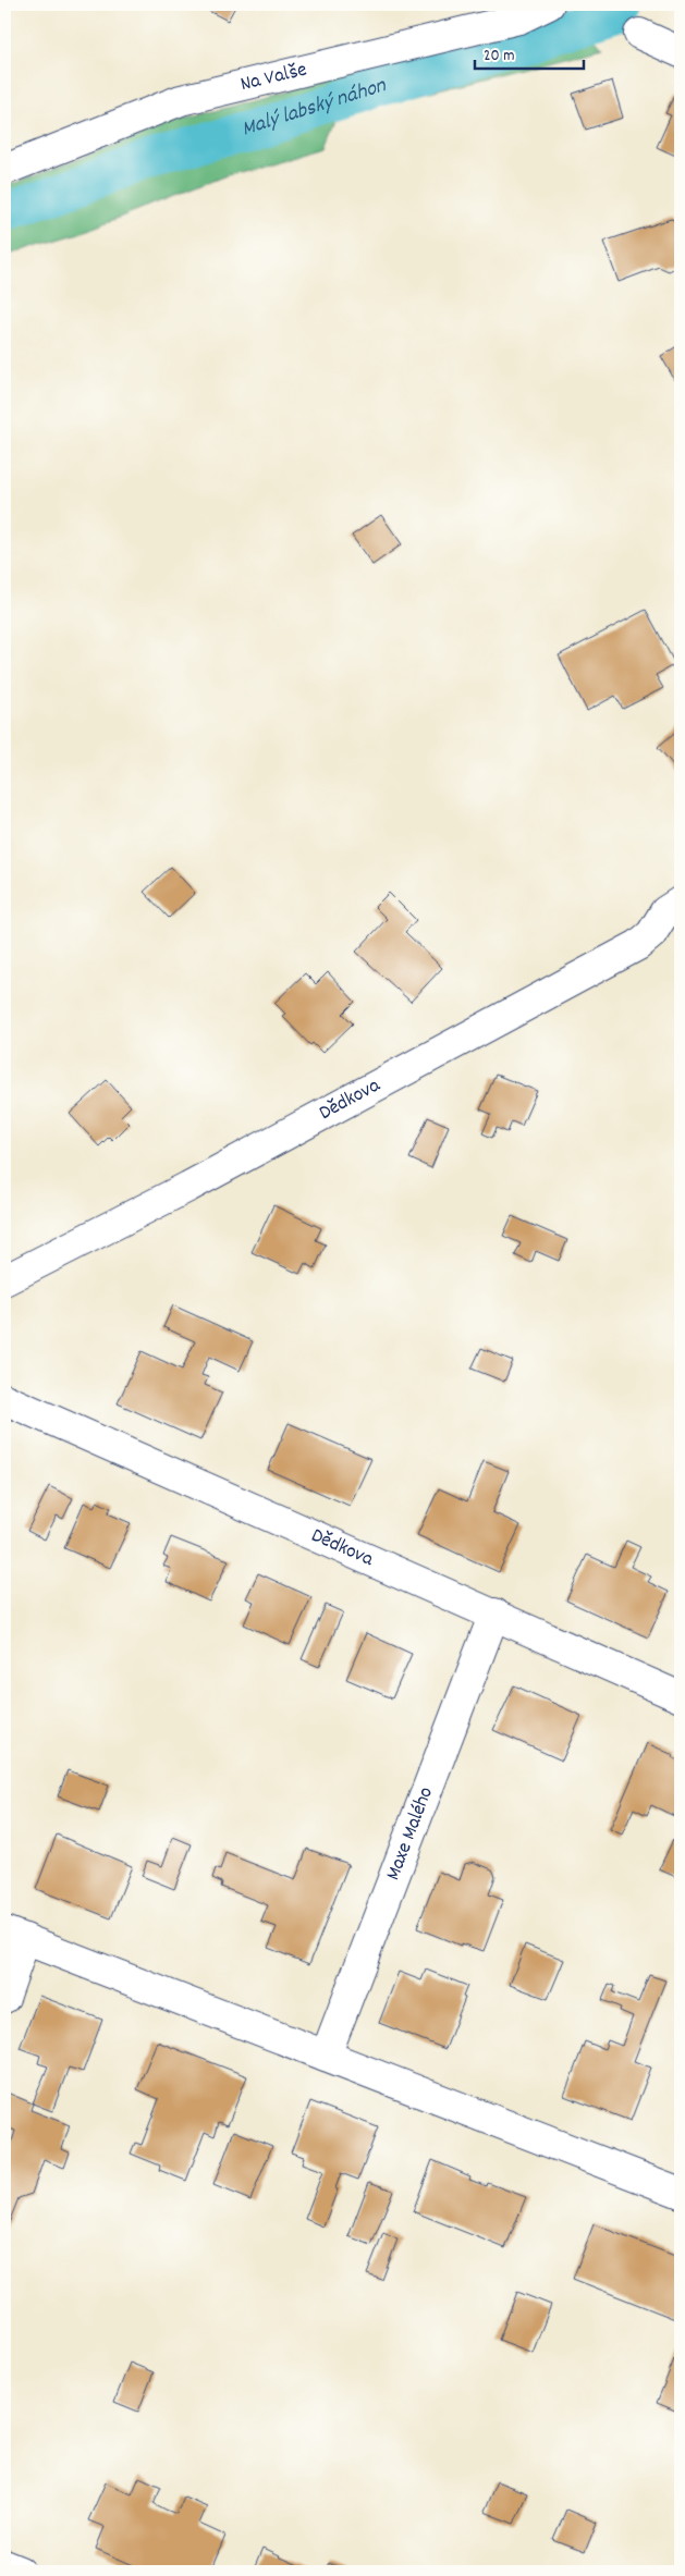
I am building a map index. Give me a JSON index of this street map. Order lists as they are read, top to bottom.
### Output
{
  "streets": {
    "street": ["Na Valše", "Dědkova", "Maxe Malého"]
  },
  "crossings": [
    ["Dědkova", "Maxe Malého"]
  ],
  "water": ["Malý labský náhon"],
  "scale_bar": "20 m"
}
